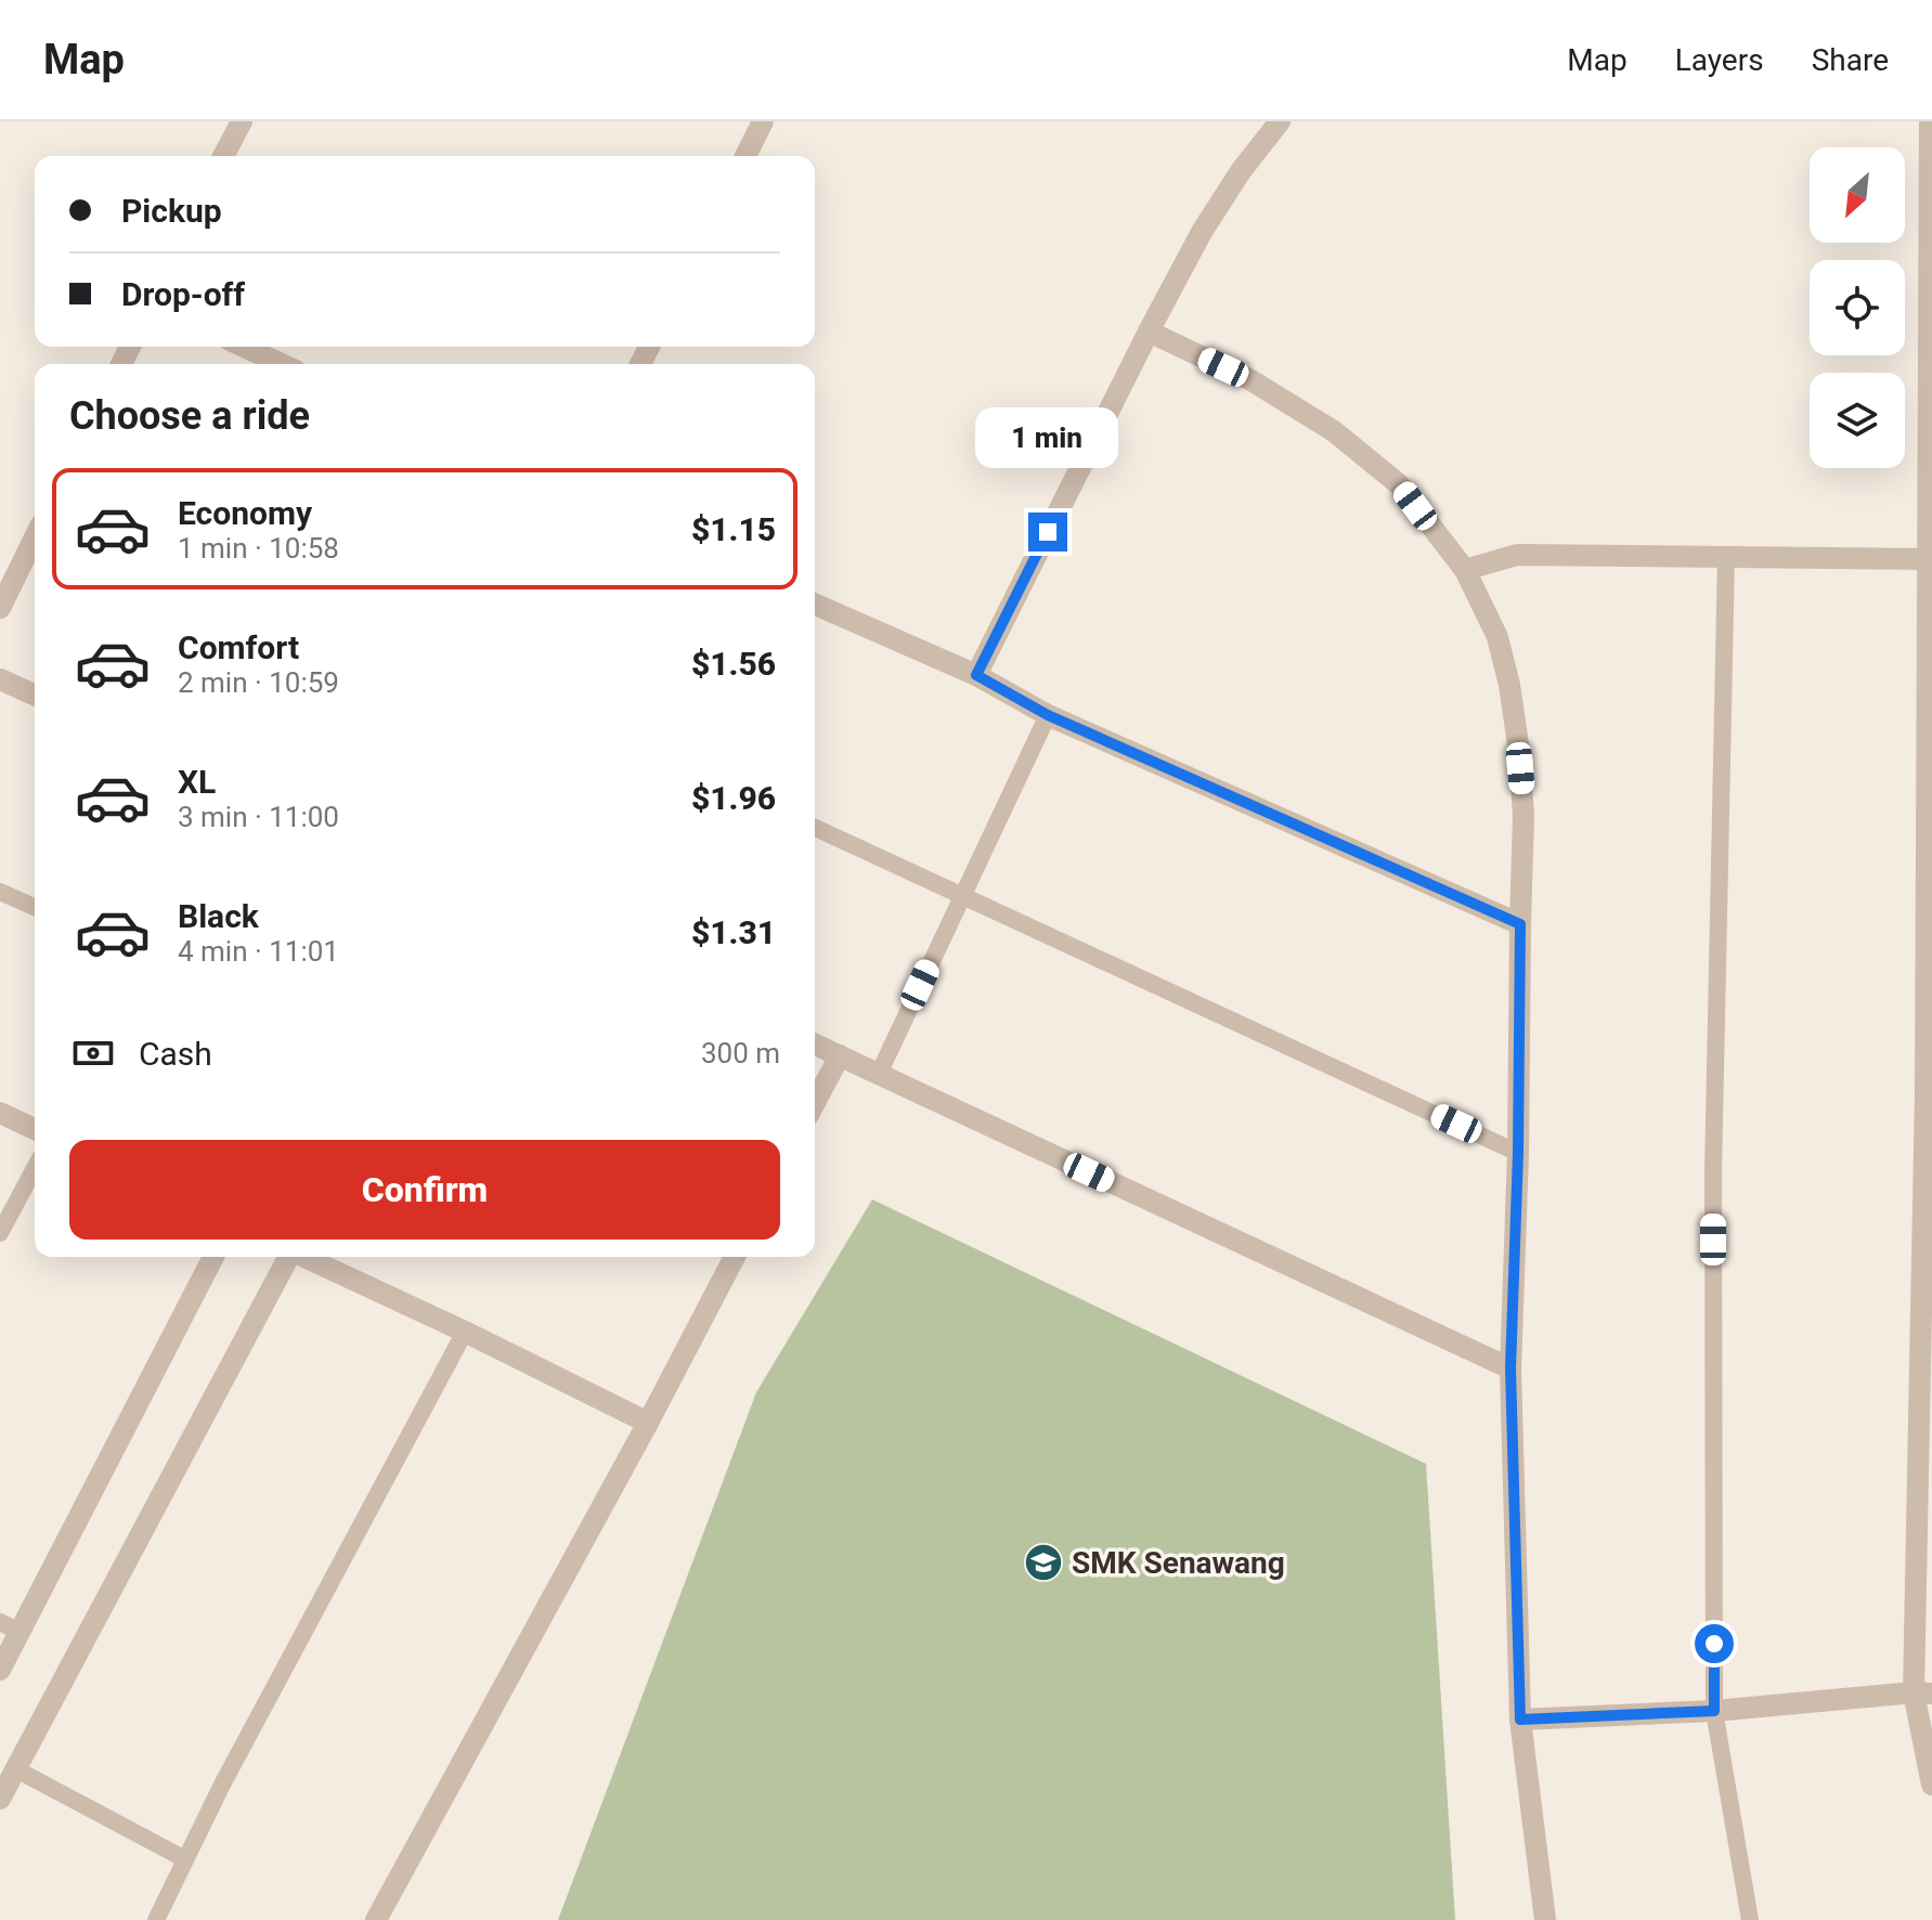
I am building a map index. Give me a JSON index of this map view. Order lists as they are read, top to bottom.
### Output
{
  "places": {
    "school or university": ["SMK Senawang"]
  },
  "north": "bottom left",
  "page": {
    "header": "Map",
    "nav": ["Map", "Layers", "Share"],
    "banner": ["Pickup", "Drop-off"],
    "heading": "Choose a ride",
    "bubble": "1 min",
    "list": [
      {
        "name": "Economy",
        "note": "1 min · 10:58",
        "value": "$1.15"
      },
      {
        "name": "Comfort",
        "note": "2 min · 10:59",
        "value": "$1.56"
      },
      {
        "name": "XL",
        "note": "3 min · 11:00",
        "value": "$1.96"
      },
      {
        "name": "Black",
        "note": "4 min · 11:01",
        "value": "$1.31"
      }
    ],
    "pay": ["Cash", "300 m"],
    "buttons": "Confirm"
  }
}
